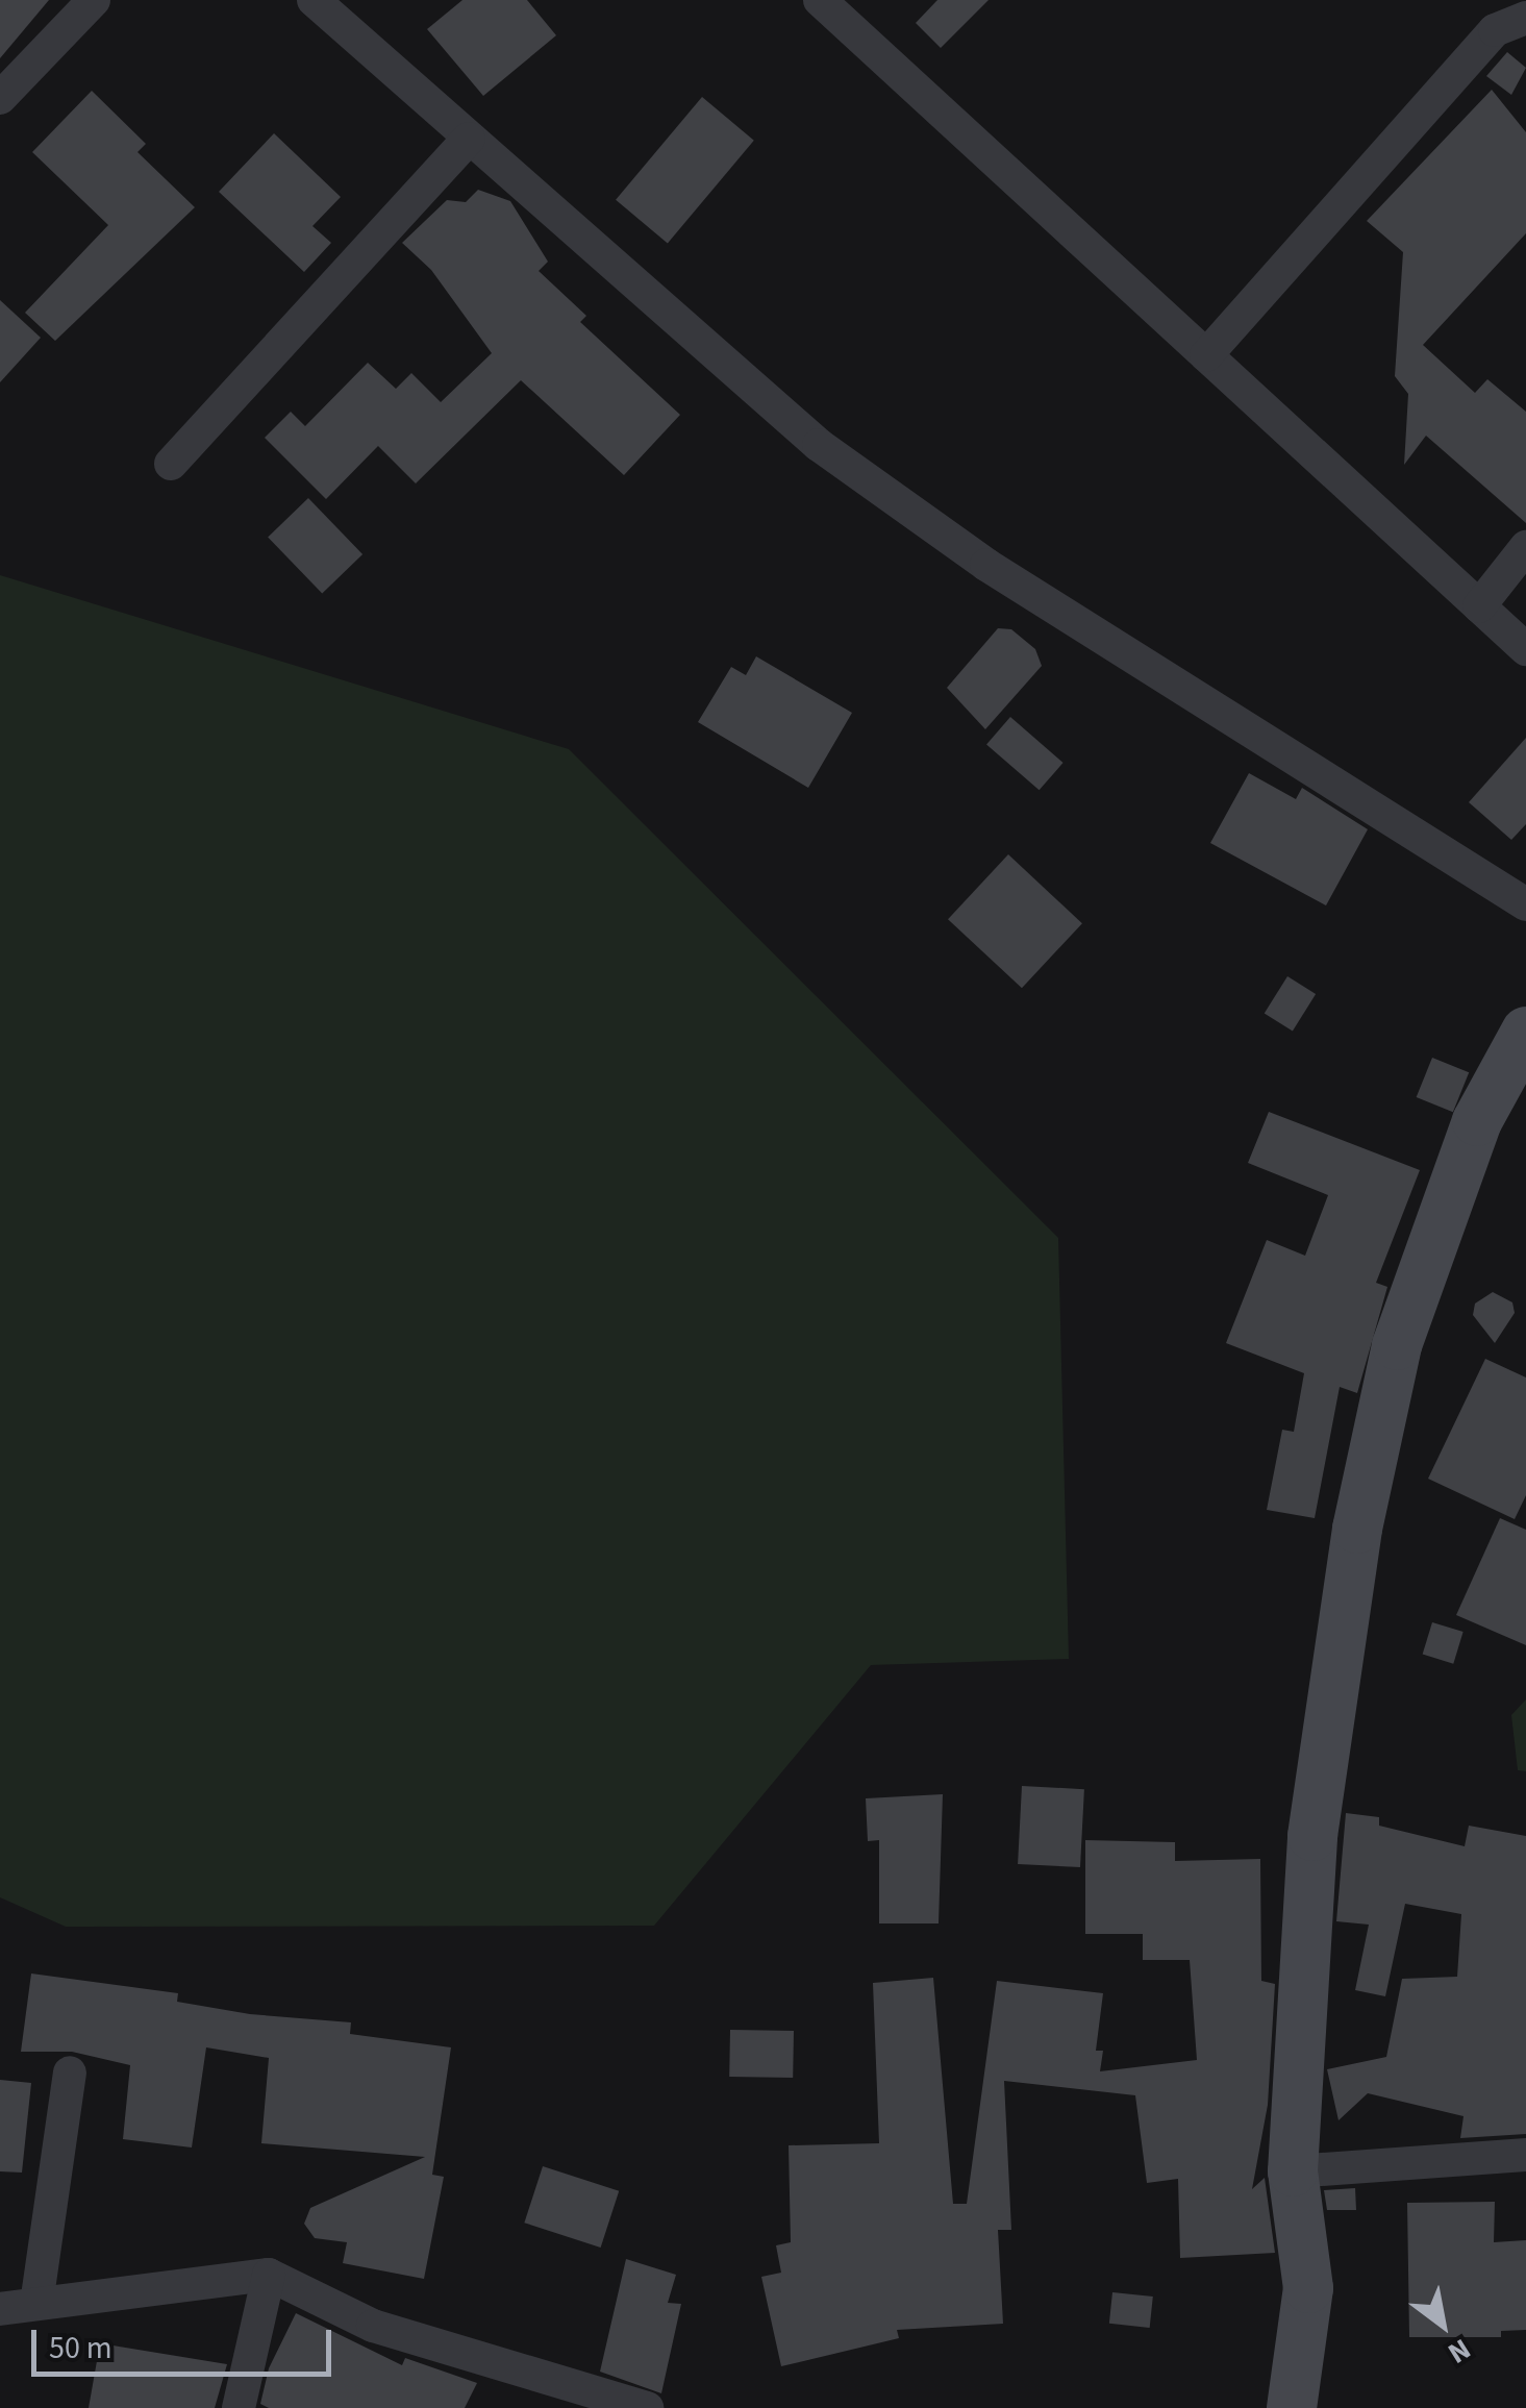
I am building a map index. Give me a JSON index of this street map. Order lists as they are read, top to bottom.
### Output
{
  "scale_bar": "50 m",
  "north": "bottom right"
}
